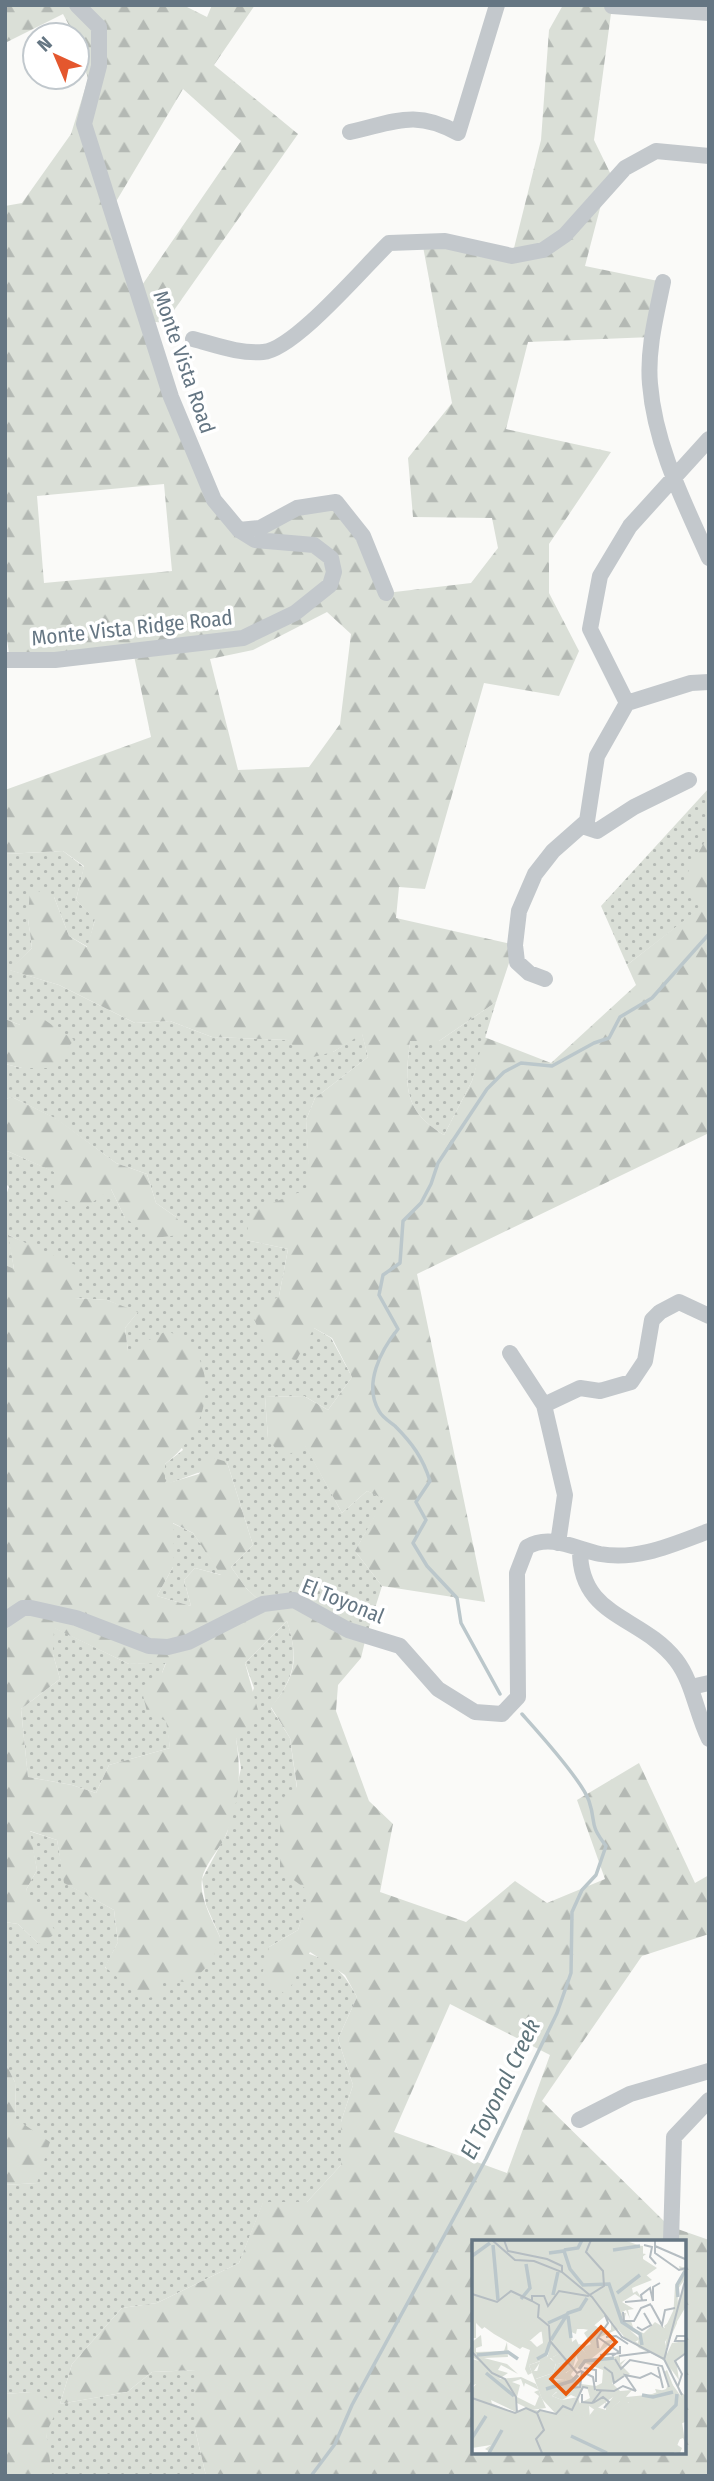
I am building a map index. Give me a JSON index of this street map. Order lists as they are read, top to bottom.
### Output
{
  "streets": {
    "street": ["Monte Vista Road", "Monte Vista Ridge Road", "El Toyonal"]
  },
  "crossings": [
    ["Monte Vista Road", "Monte Vista Ridge Road"]
  ],
  "water": ["El Toyonal Creek"],
  "north": "top left"
}
